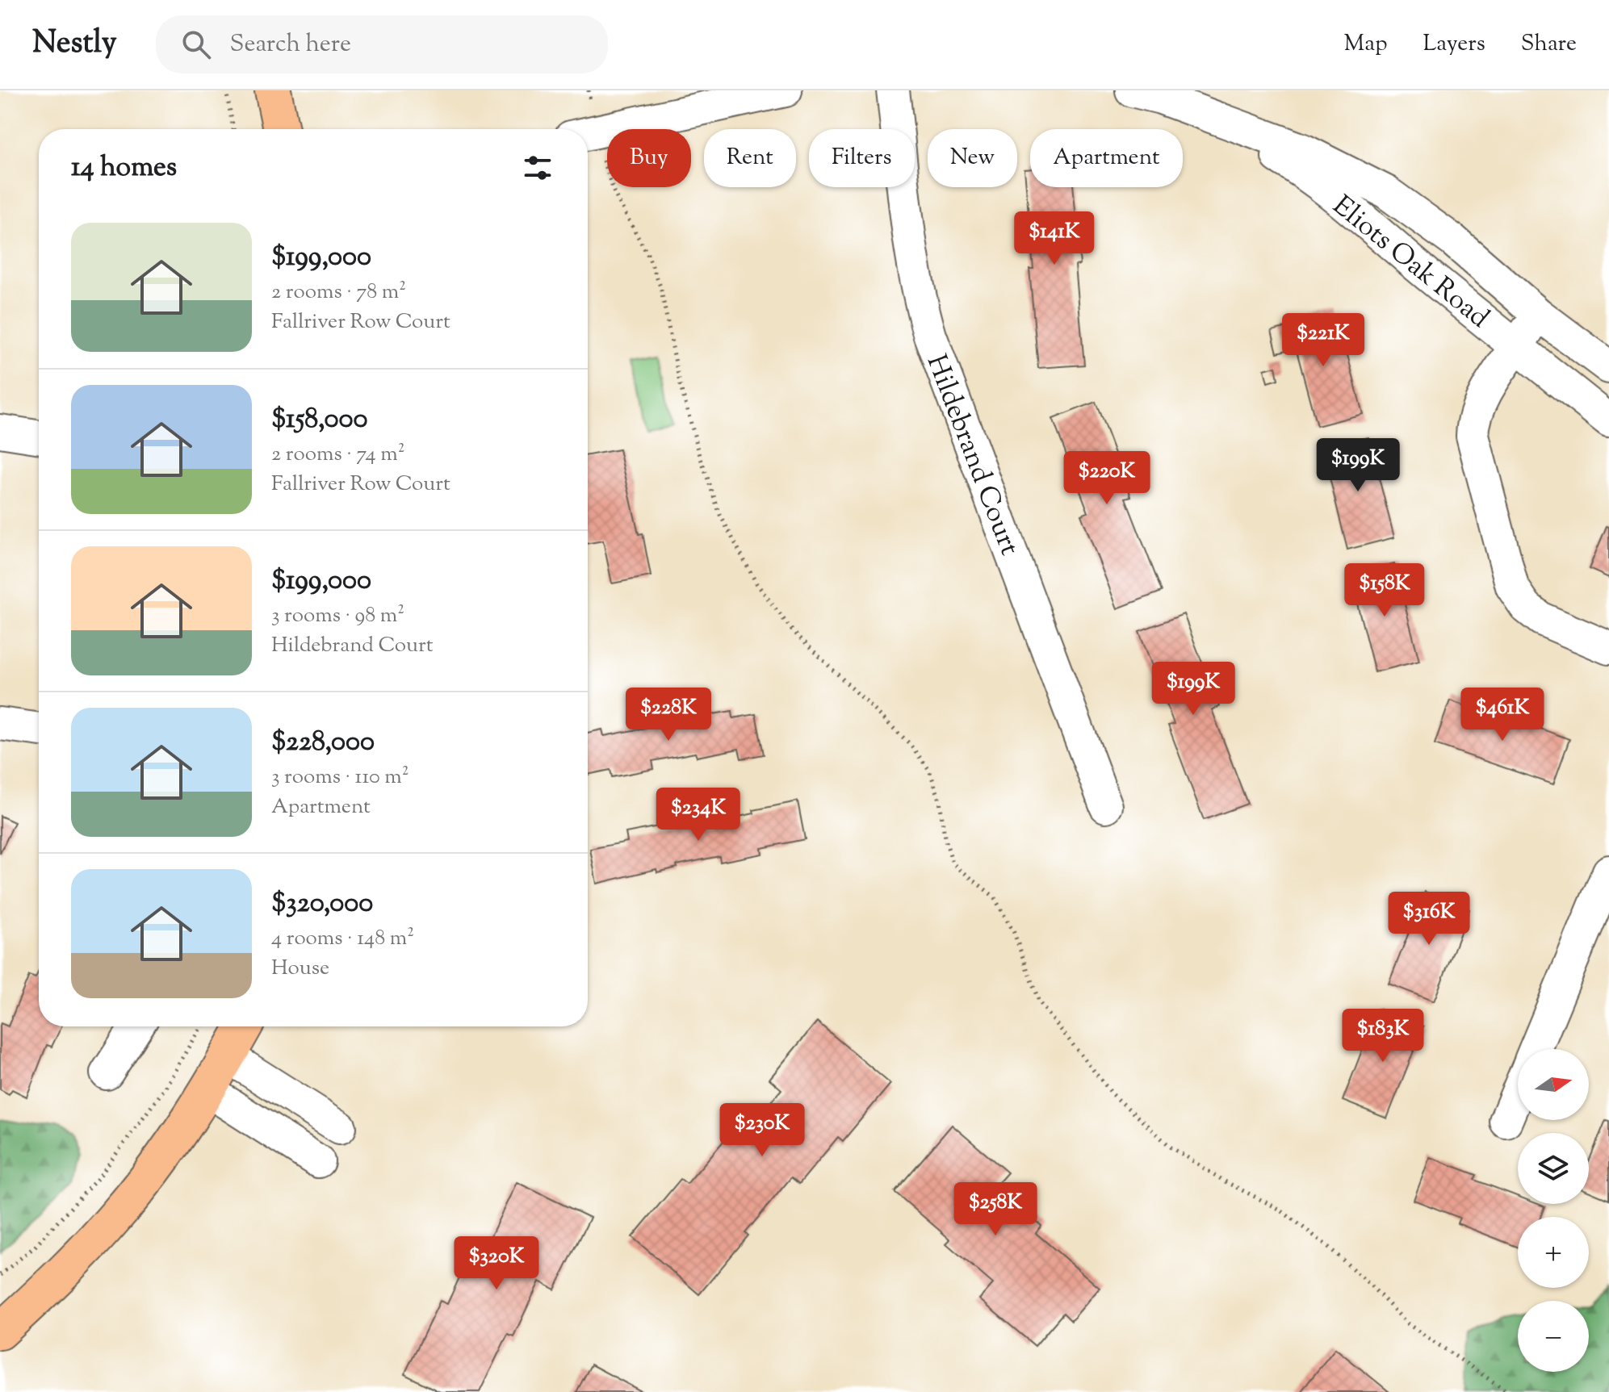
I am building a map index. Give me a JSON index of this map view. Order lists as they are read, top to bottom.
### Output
{
  "streets": {
    "street": ["Eliots Oak Road", "Hildebrand Court"]
  },
  "north": "right",
  "page": {
    "header": "Nestly",
    "search": "Search here",
    "nav": ["Map", "Layers", "Share"],
    "chip": [
      "Buy",
      "Rent",
      "Filters",
      "New",
      "Apartment"
    ],
    "heading": "14 homes",
    "list": [
      {
        "name": "$199,000",
        "note": "2 rooms · 78 m² · Fallriver Row Court"
      },
      {
        "name": "$158,000",
        "note": "2 rooms · 74 m² · Fallriver Row Court"
      },
      {
        "name": "$199,000",
        "note": "3 rooms · 98 m² · Hildebrand Court"
      },
      {
        "name": "$228,000",
        "note": "3 rooms · 110 m² · Apartment"
      },
      {
        "name": "$320,000",
        "note": "4 rooms · 148 m² · House"
      }
    ],
    "price": [
      "$141K",
      "$221K",
      "$199K",
      "$220K",
      "$158K",
      "$199K",
      "$228K",
      "$461K",
      "$234K",
      "$316K",
      "$183K",
      "$230K",
      "$258K",
      "$320K"
    ],
    "map_buttons": ["+", "−"]
  }
}
